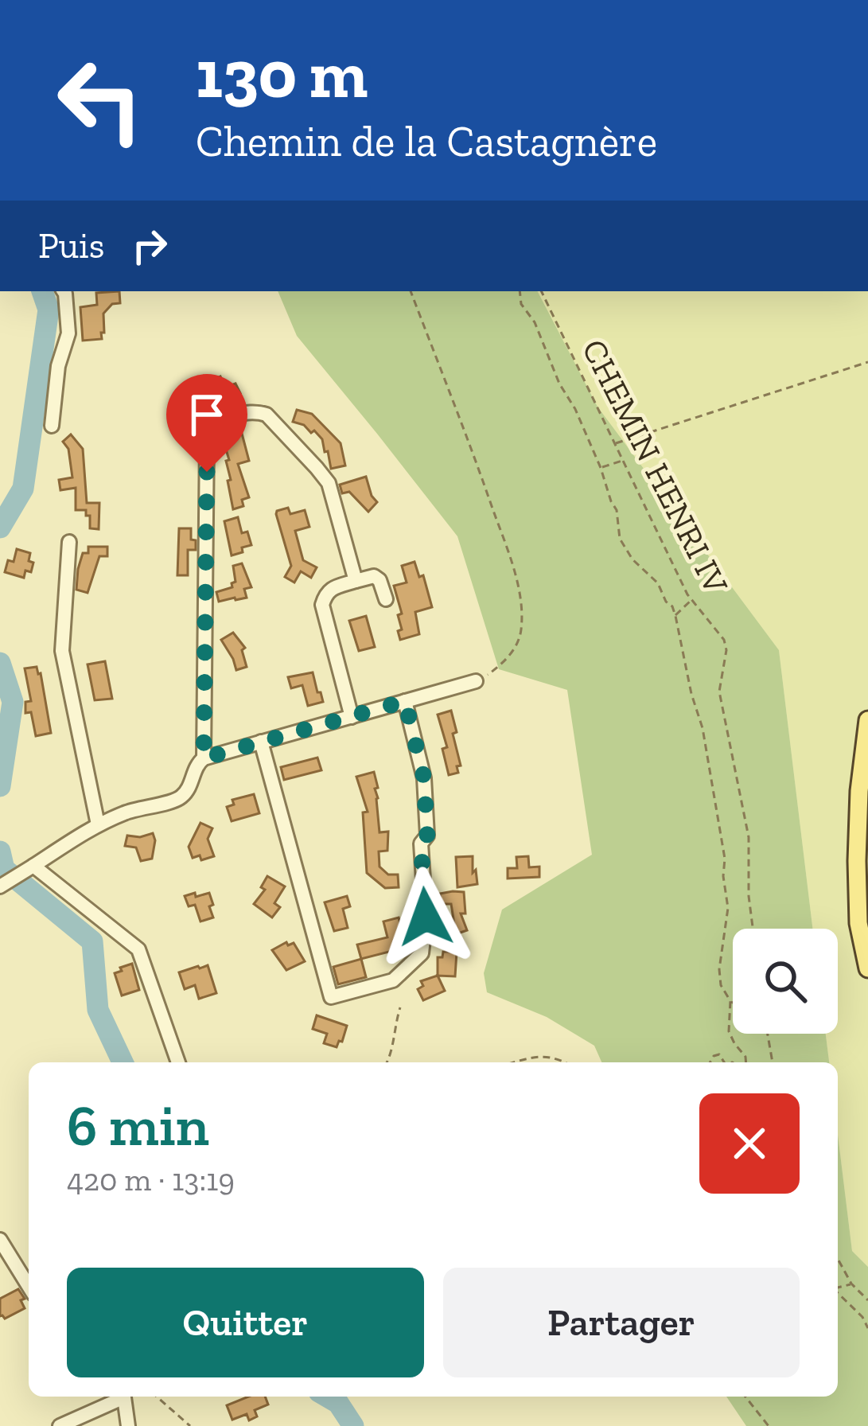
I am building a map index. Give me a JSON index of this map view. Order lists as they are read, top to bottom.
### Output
{
  "streets": {
    "path": ["CHEMIN HENRI IV"]
  },
  "page": {
    "turn": ["130 m", "Chemin de la Castagnère"],
    "then": "Puis",
    "heading": ["6 min", "420 m · 13:19"],
    "buttons": ["Quitter", "Partager"]
  }
}
